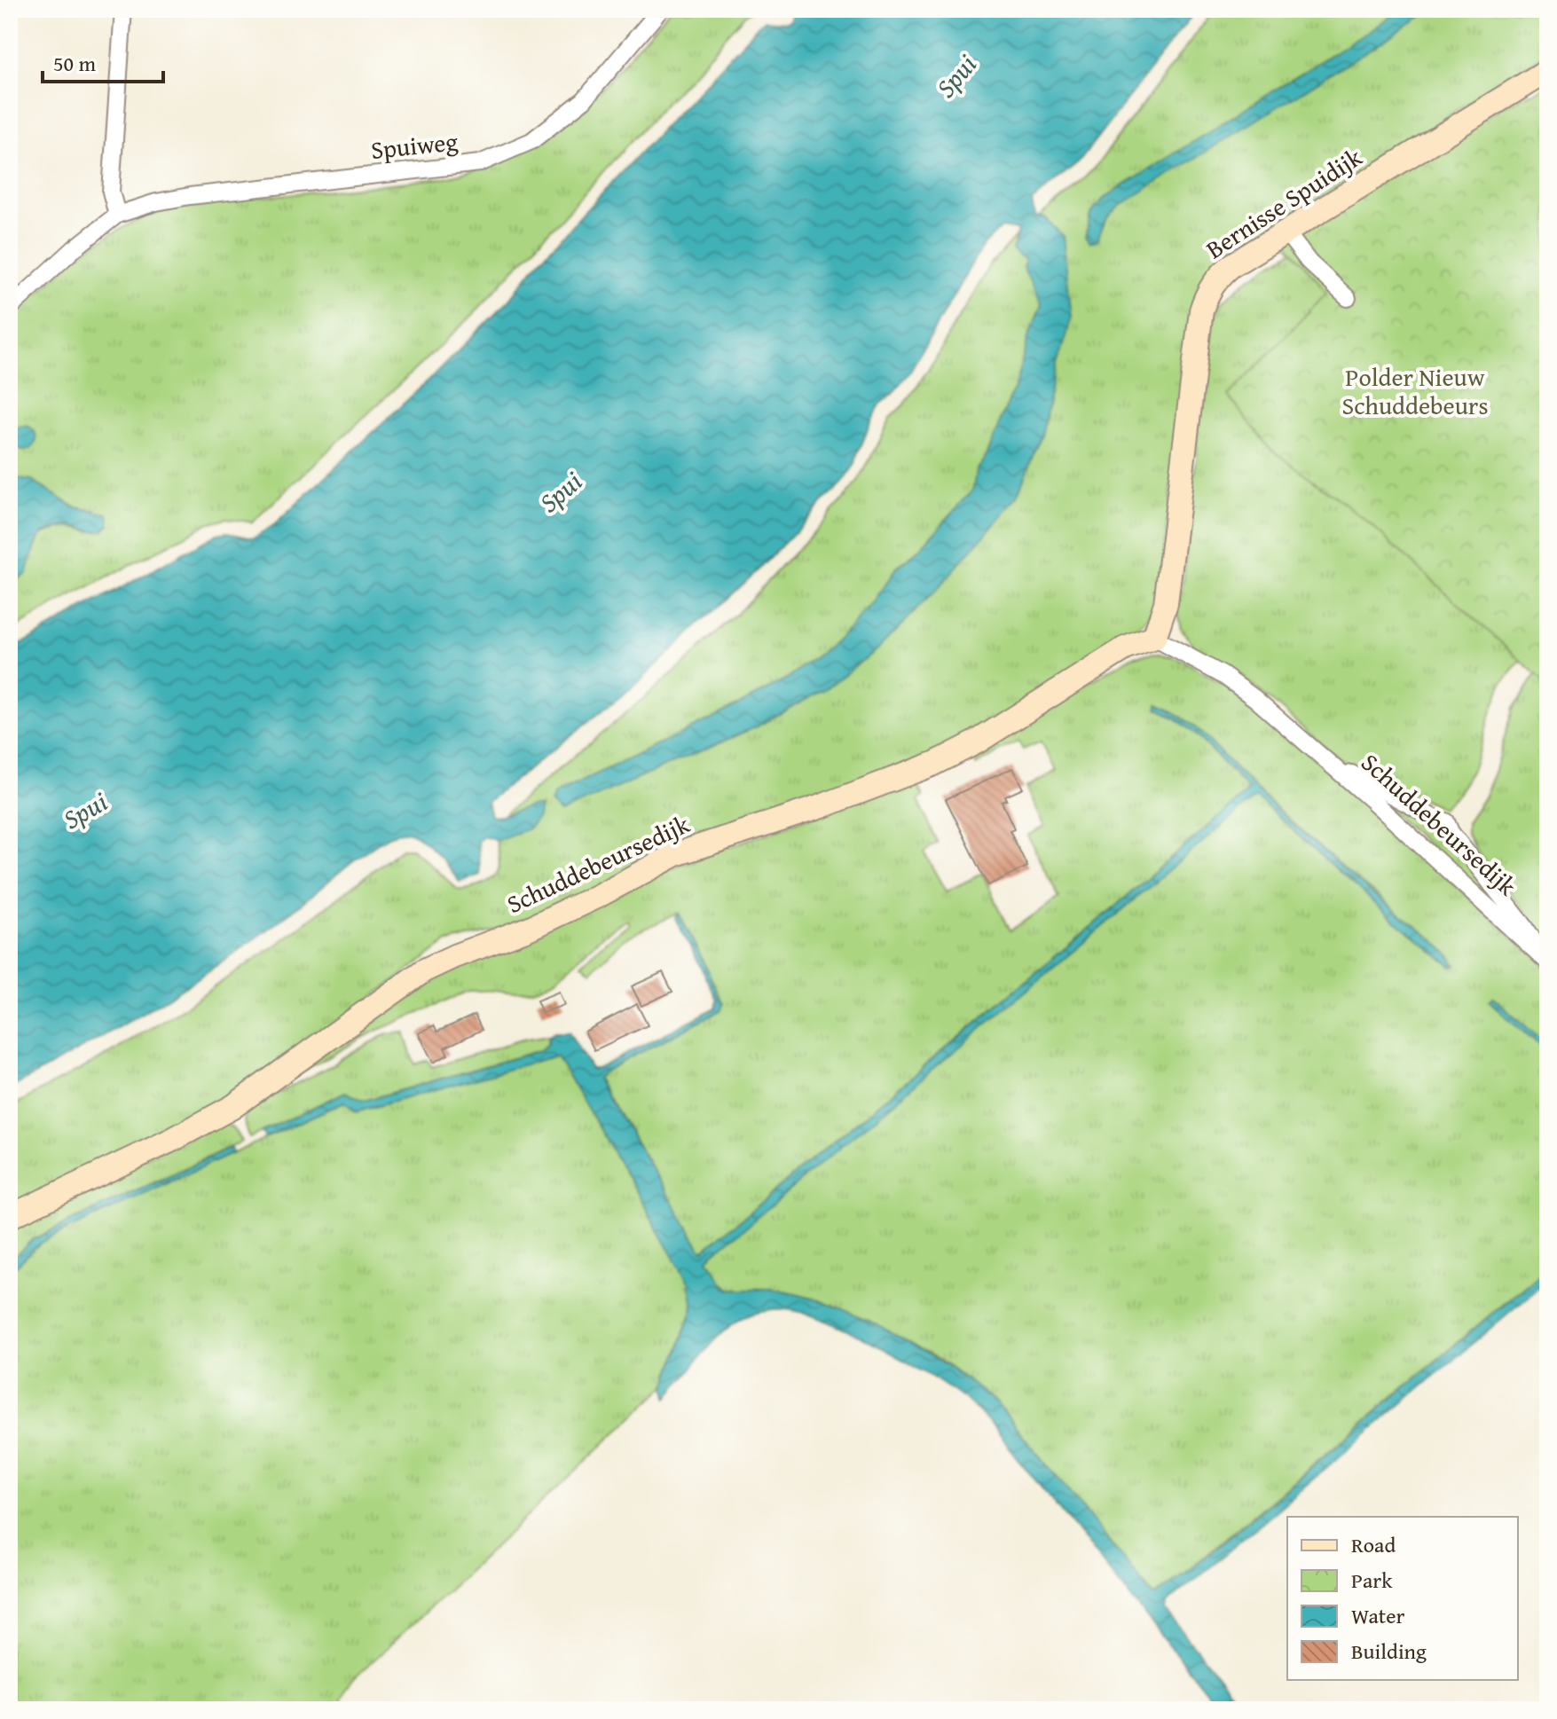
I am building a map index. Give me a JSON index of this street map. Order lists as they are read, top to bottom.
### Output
{
  "streets": {
    "street": ["Spuiweg", "Bernisse Spuidijk", "Schuddebeursedijk"]
  },
  "crossings": [
    ["Bernisse Spuidijk", "Schuddebeursedijk"]
  ],
  "water": ["Spui"],
  "parks": ["Polder Nieuw Schuddebeurs"],
  "legend": [
    "Road",
    "Park",
    "Water",
    "Building"
  ],
  "scale_bar": "50 m"
}
